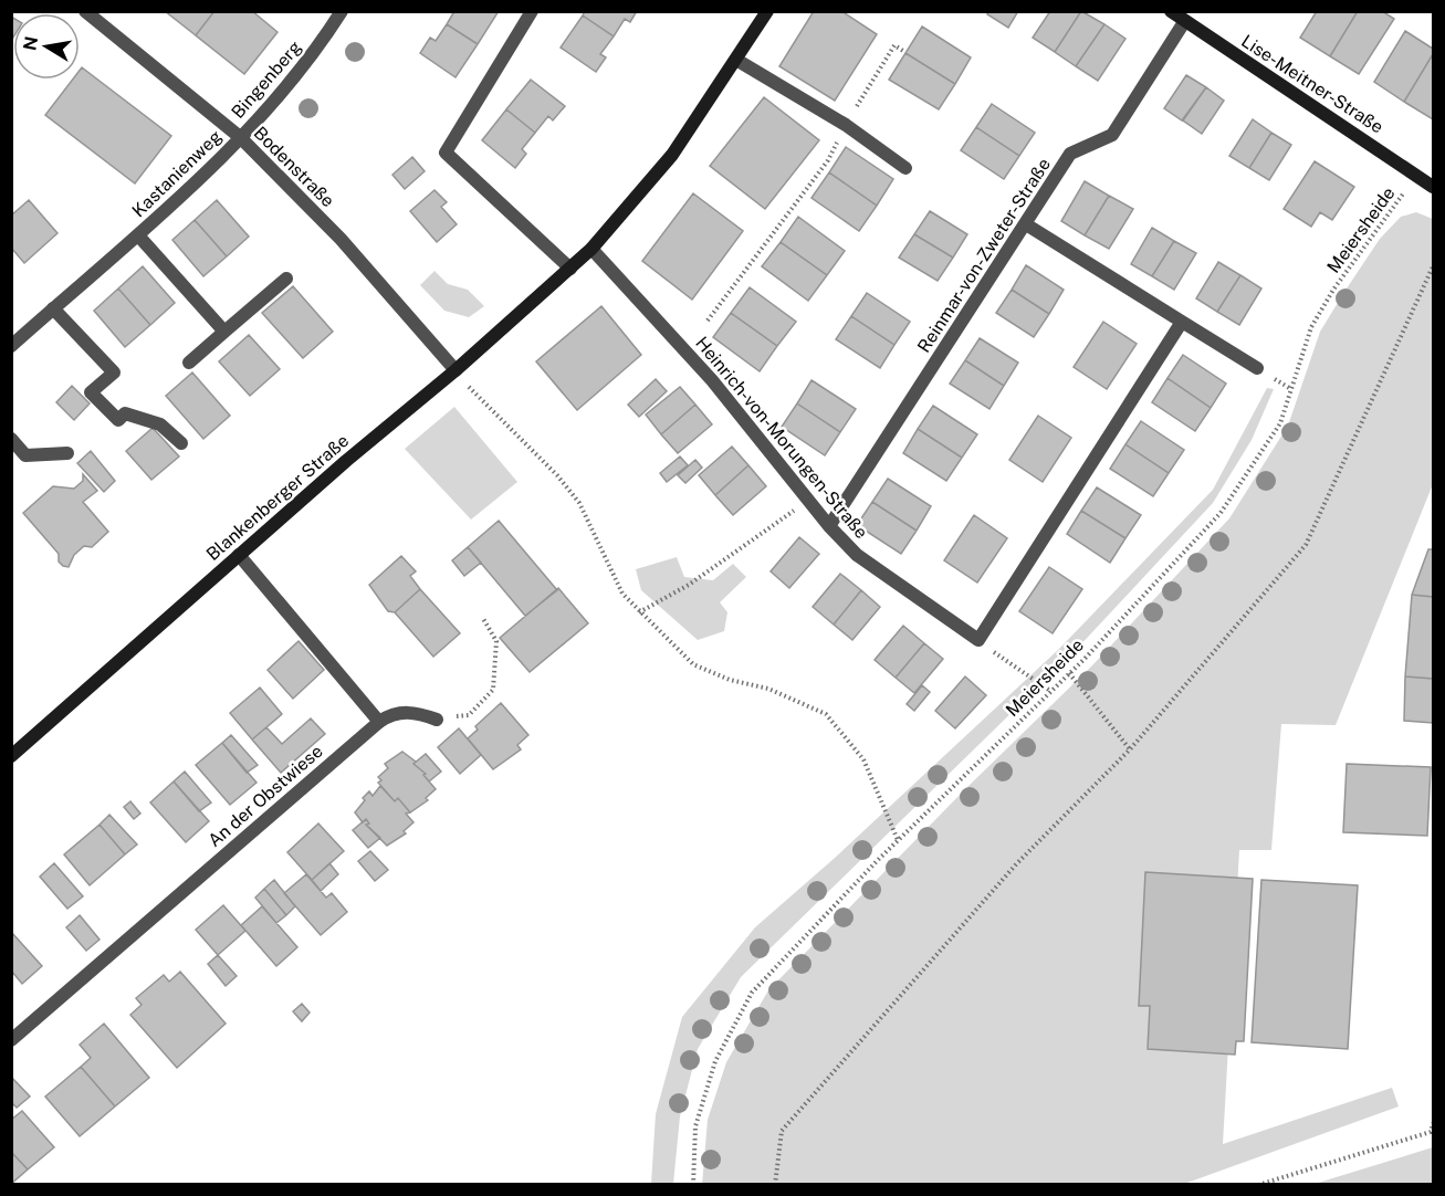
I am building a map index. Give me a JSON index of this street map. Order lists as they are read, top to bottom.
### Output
{
  "streets": {
    "street": [
      "Bingenberg",
      "Lise-Meitner-Straße",
      "Bodenstraße",
      "Kastanienweg",
      "Reinmar-von-Zweter-Straße",
      "Heinrich-von-Morungen-Straße",
      "Blankenberger Straße",
      "An der Obstwiese"
    ],
    "path": ["Meiersheide"]
  },
  "crossings": [
    ["Bingenberg", "Bodenstraße"],
    ["Bingenberg", "Kastanienweg"],
    ["Lise-Meitner-Straße", "Meiersheide"],
    ["Lise-Meitner-Straße", "Reinmar-von-Zweter-Straße"],
    ["Bodenstraße", "Kastanienweg"],
    ["Bodenstraße", "Blankenberger Straße"],
    ["Reinmar-von-Zweter-Straße", "Heinrich-von-Morungen-Straße"],
    ["Heinrich-von-Morungen-Straße", "Blankenberger Straße"]
  ],
  "north": "left"
}
